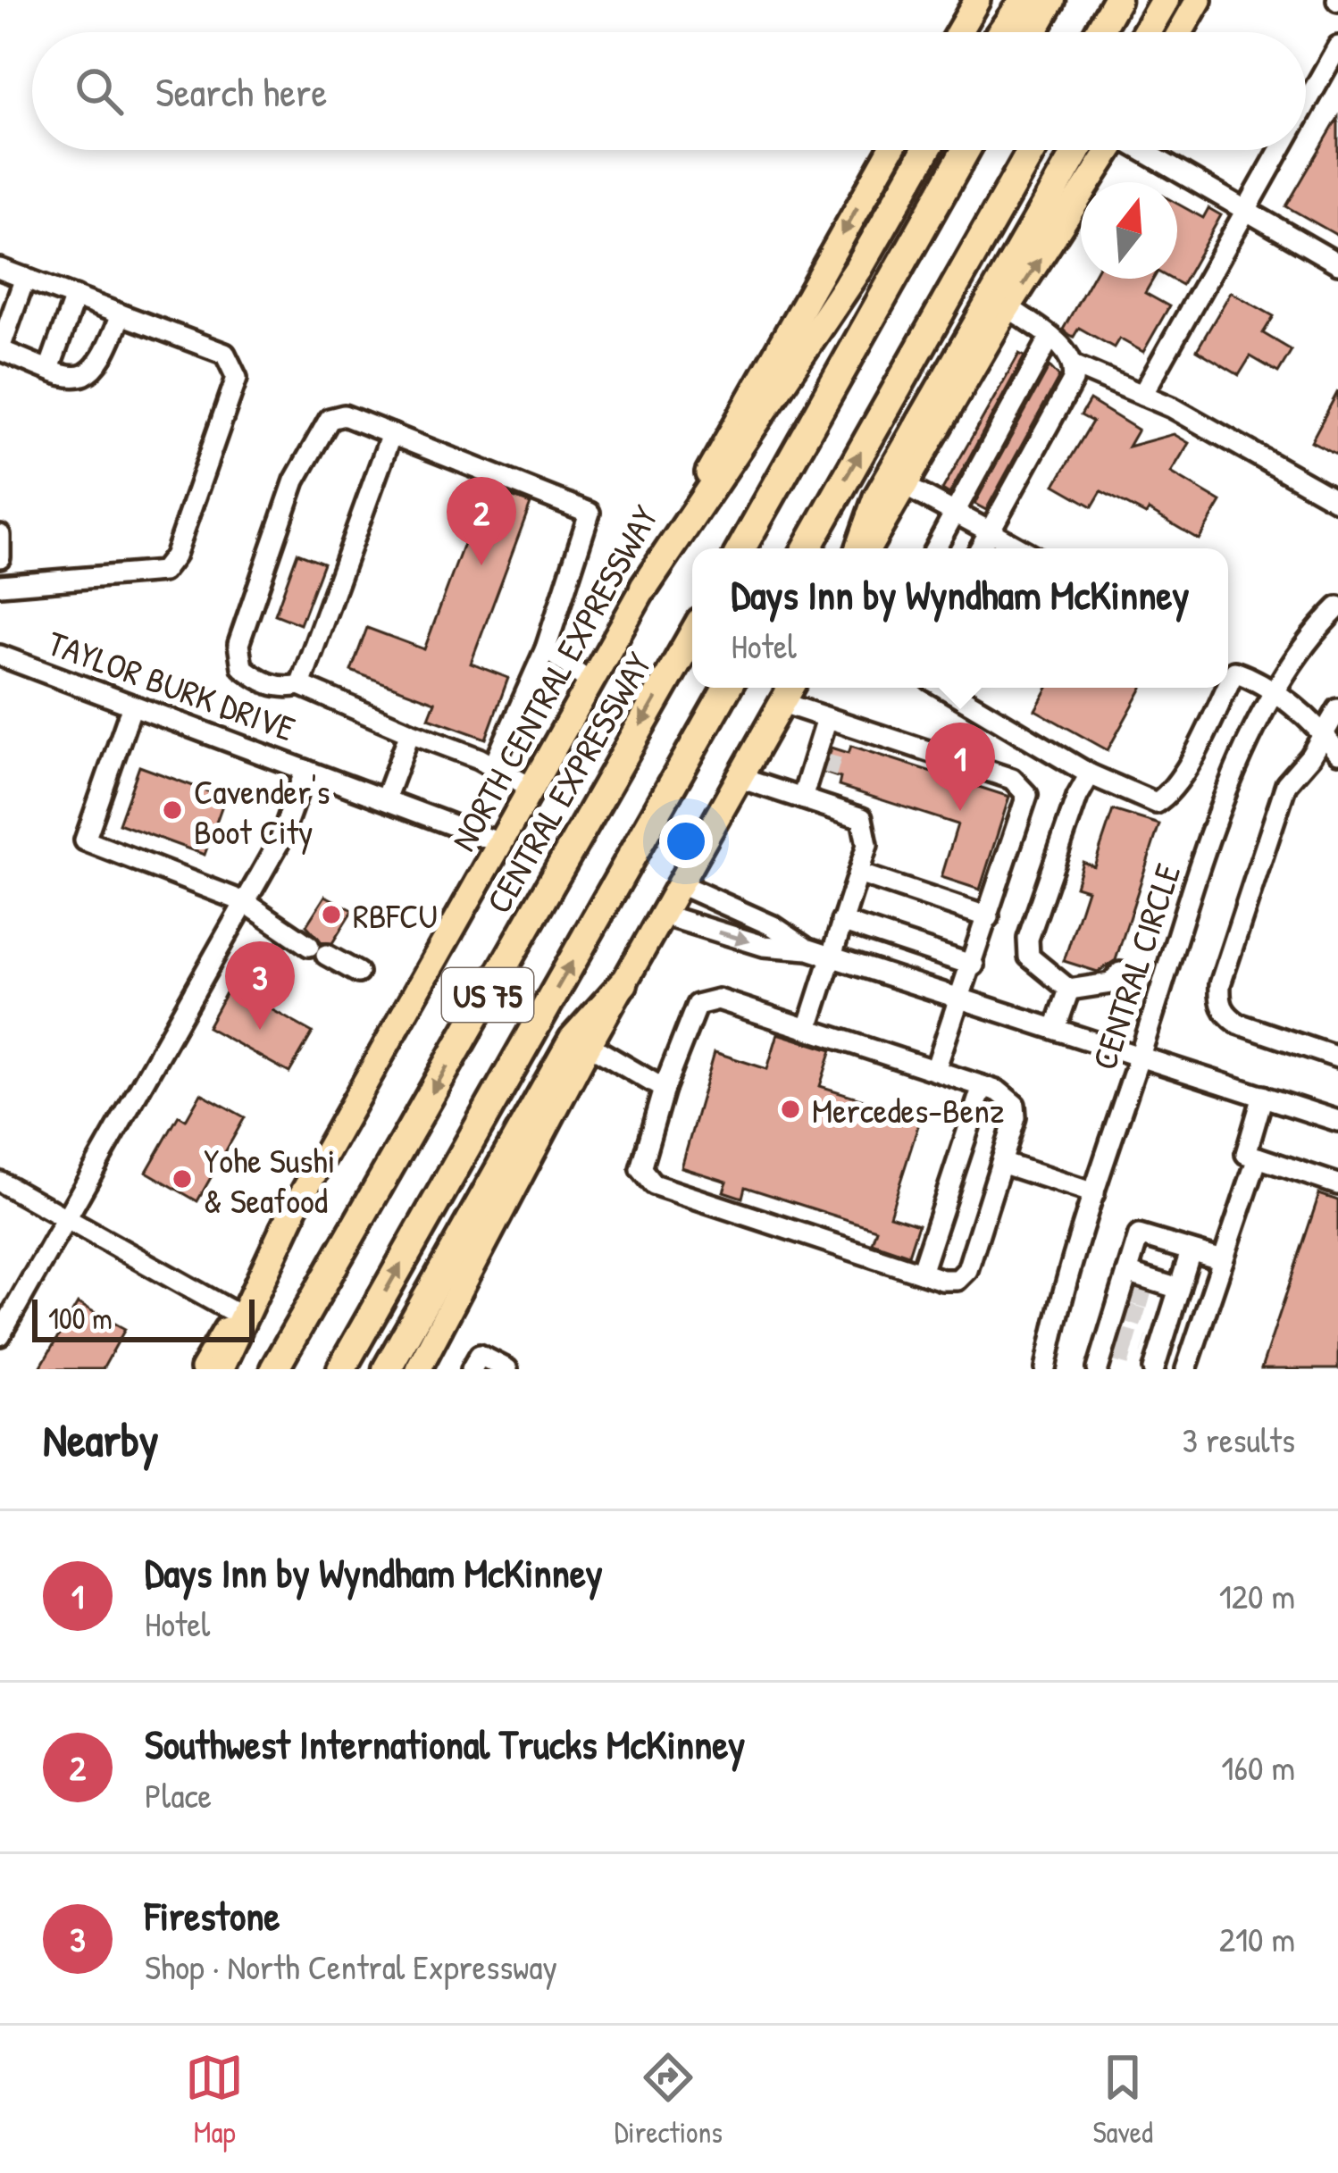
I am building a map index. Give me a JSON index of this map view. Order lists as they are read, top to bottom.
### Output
{
  "streets": {
    "highway": ["CENTRAL EXPRESSWAY", "US 75"],
    "main road": ["NORTH CENTRAL EXPRESSWAY"],
    "street": ["TAYLOR BURK DRIVE", "CENTRAL CIRCLE"]
  },
  "crossings": [
    ["NORTH CENTRAL EXPRESSWAY", "TAYLOR BURK DRIVE"]
  ],
  "places": [
    "Cavender's Boot City",
    "RBFCU",
    "Mercedes-Benz",
    "Yohe Sushi & Seafood"
  ],
  "scale_bar": "100 m",
  "north": "top",
  "page": {
    "search": "Search here",
    "pins": ["2", "1", "3"],
    "popup": ["Days Inn by Wyndham McKinney", "Hotel"],
    "scale": "100 m",
    "heading": ["Nearby", "3 results"],
    "list": [
      {
        "mark": "1",
        "name": "Days Inn by Wyndham McKinney",
        "note": "Hotel",
        "value": "120 m"
      },
      {
        "mark": "2",
        "name": "Southwest International Trucks McKinney",
        "note": "Place",
        "value": "160 m"
      },
      {
        "mark": "3",
        "name": "Firestone",
        "note": "Shop · North Central Expressway",
        "value": "210 m"
      }
    ],
    "nav": ["Map", "Directions", "Saved"]
  }
}
